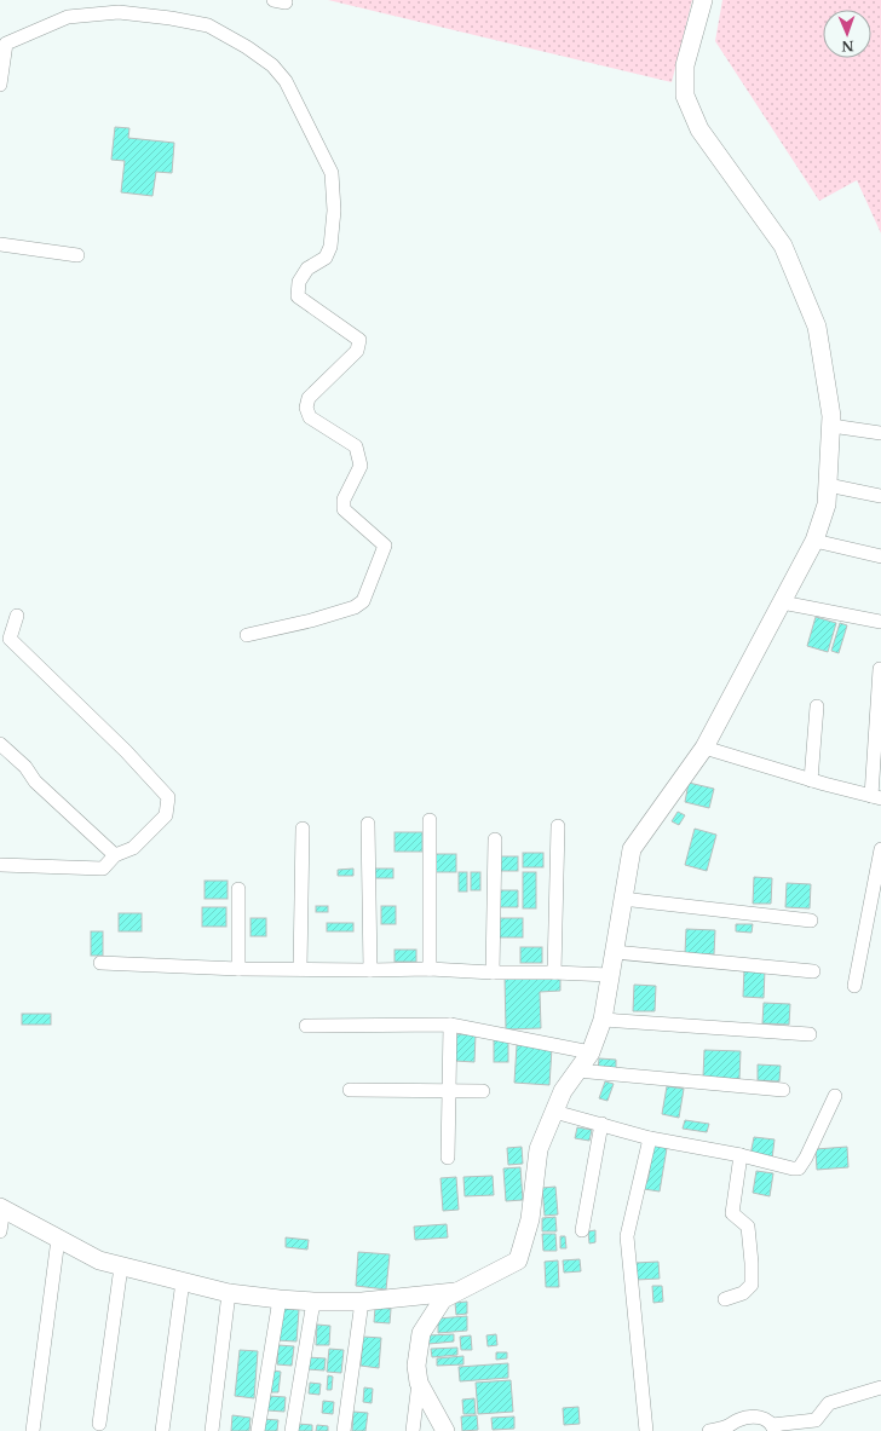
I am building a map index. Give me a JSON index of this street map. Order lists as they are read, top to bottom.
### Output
{
  "north": "bottom"
}
